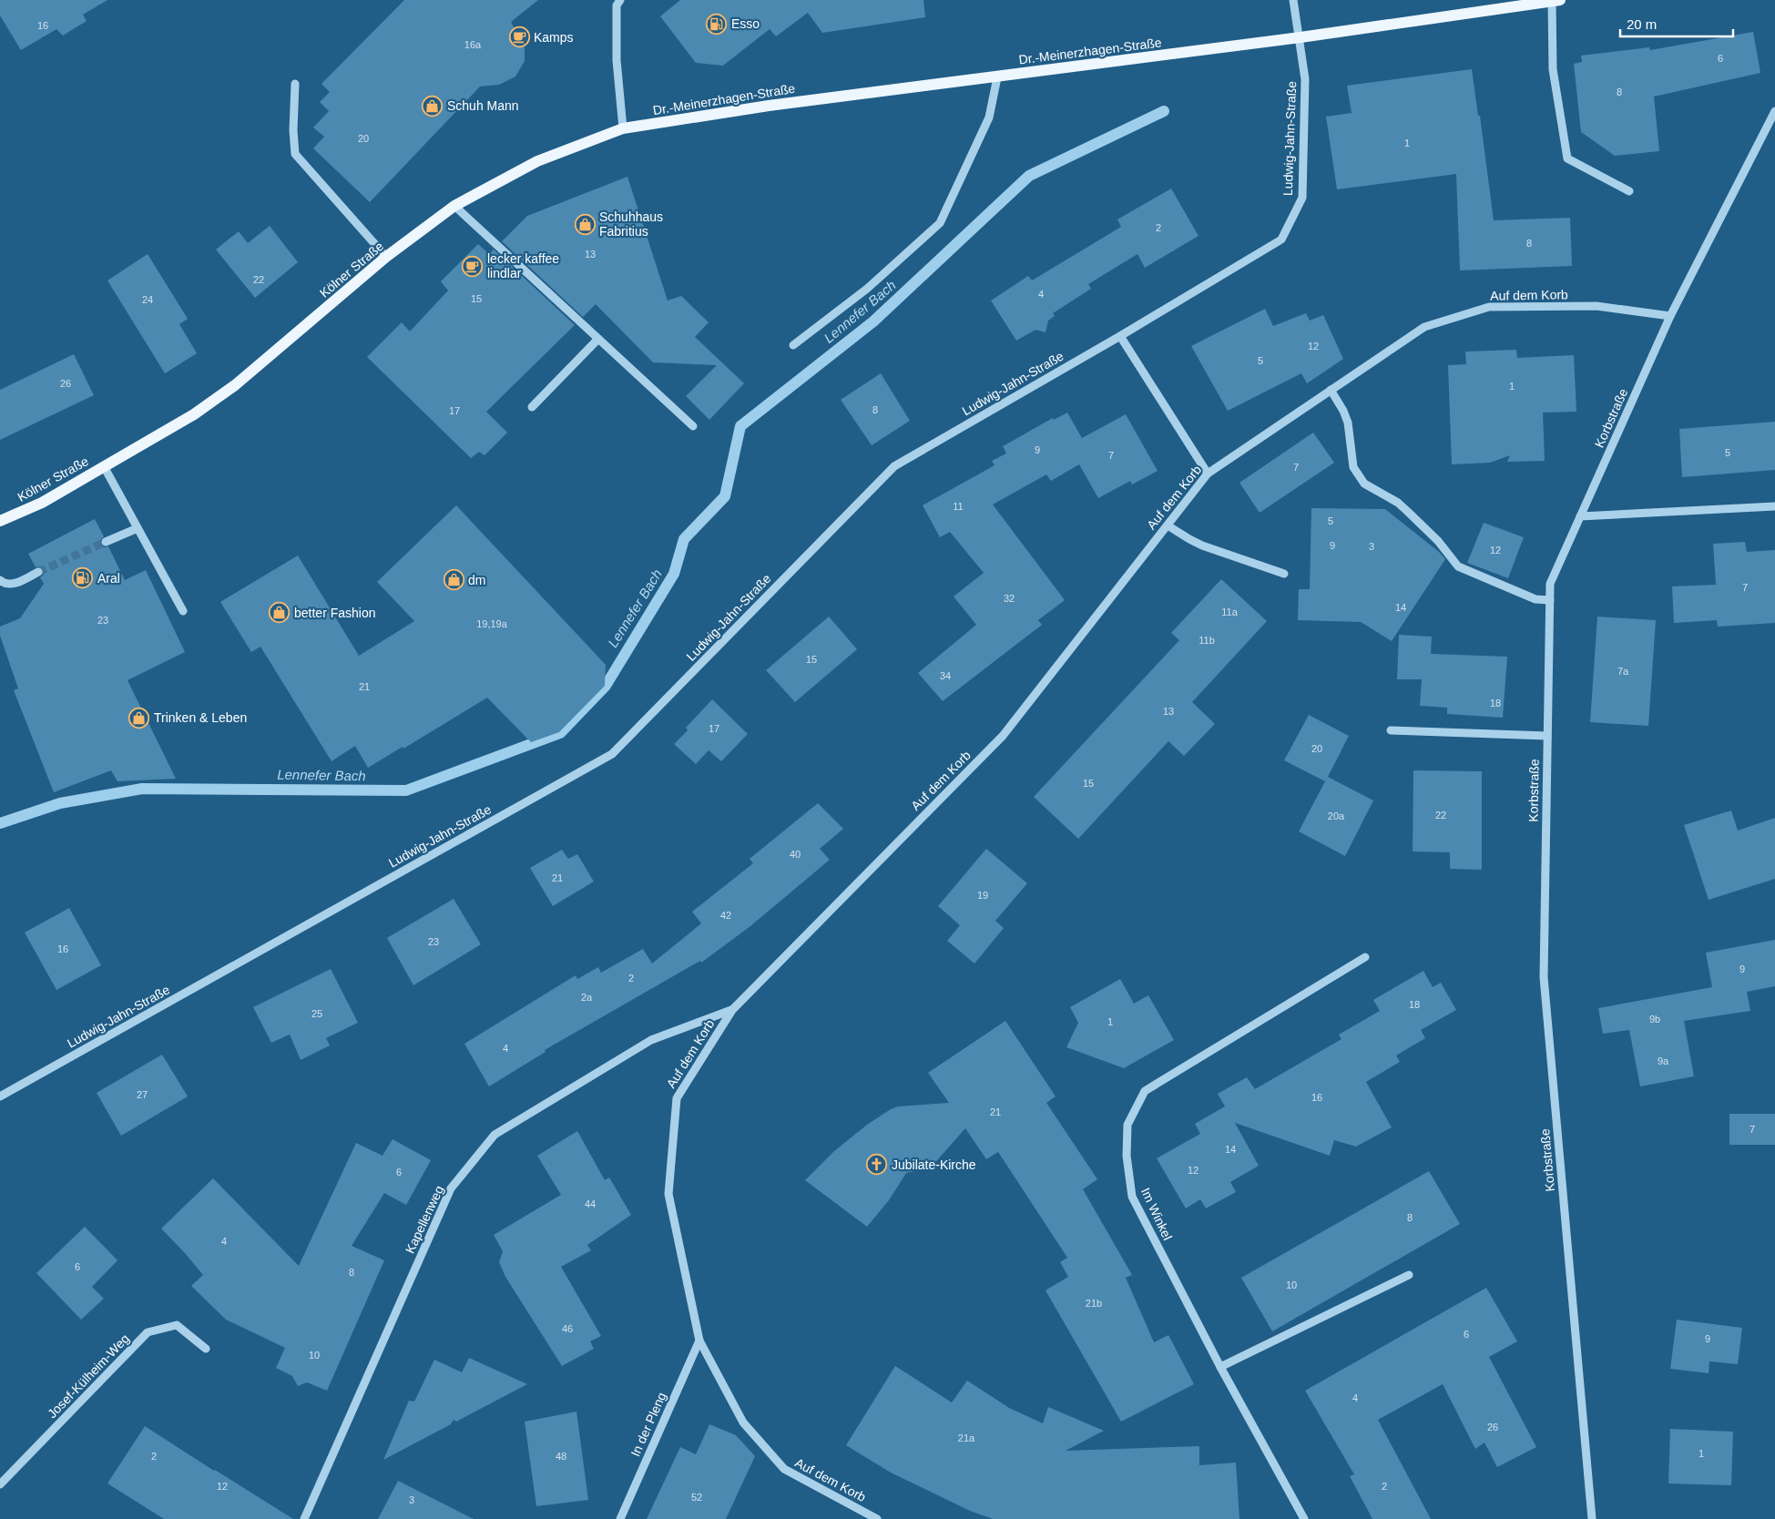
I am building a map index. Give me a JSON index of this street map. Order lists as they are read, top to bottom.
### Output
{
  "streets": {
    "main road": ["Dr.-Meinerzhagen-Straße", "Kölner Straße"],
    "street": [
      "Ludwig-Jahn-Straße",
      "Auf dem Korb",
      "Korbstraße",
      "Im Winkel",
      "Kapellenweg",
      "Josef-Külheim-Weg",
      "In der Pleng"
    ]
  },
  "crossings": [
    ["Dr.-Meinerzhagen-Straße", "Ludwig-Jahn-Straße"],
    ["Dr.-Meinerzhagen-Straße", "Kölner Straße"],
    ["Auf dem Korb", "Korbstraße"],
    ["Auf dem Korb", "Kapellenweg"],
    ["Auf dem Korb", "In der Pleng"]
  ],
  "water": ["Lennefer Bach"],
  "places": {
    "fuel station": ["Esso", "Aral"],
    "cafe": ["Kamps", "lecker kaffee lindlar"],
    "shop": [
      "Schuh Mann",
      "Schuhhaus Fabritius",
      "dm",
      "better Fashion",
      "Trinken & Leben"
    ],
    "church": ["Jubilate-Kirche"]
  },
  "house_numbers": [
    "16",
    "16a",
    "6",
    "8",
    "20",
    "1",
    "2",
    "8",
    "13",
    "22",
    "4",
    "15",
    "24",
    "12",
    "5",
    "26",
    "1",
    "8",
    "17",
    "9",
    "5",
    "7",
    "7",
    "11",
    "5",
    "9",
    "3",
    "12",
    "7",
    "32",
    "14",
    "11a",
    "23",
    "19,19a",
    "11b",
    "15",
    "7a",
    "34",
    "21",
    "18",
    "13",
    "17",
    "20",
    "15",
    "22",
    "20a",
    "40",
    "21",
    "19",
    "42",
    "23",
    "16",
    "9",
    "2",
    "2a",
    "18",
    "25",
    "9b",
    "1",
    "4",
    "9a",
    "27",
    "16",
    "21",
    "7",
    "14",
    "12",
    "6",
    "44",
    "8",
    "4",
    "6",
    "8",
    "10",
    "21b",
    "46",
    "6",
    "9",
    "10",
    "4",
    "26",
    "21a",
    "1",
    "2",
    "48",
    "12",
    "2",
    "52",
    "3"
  ],
  "scale_bar": "20 m"
}
